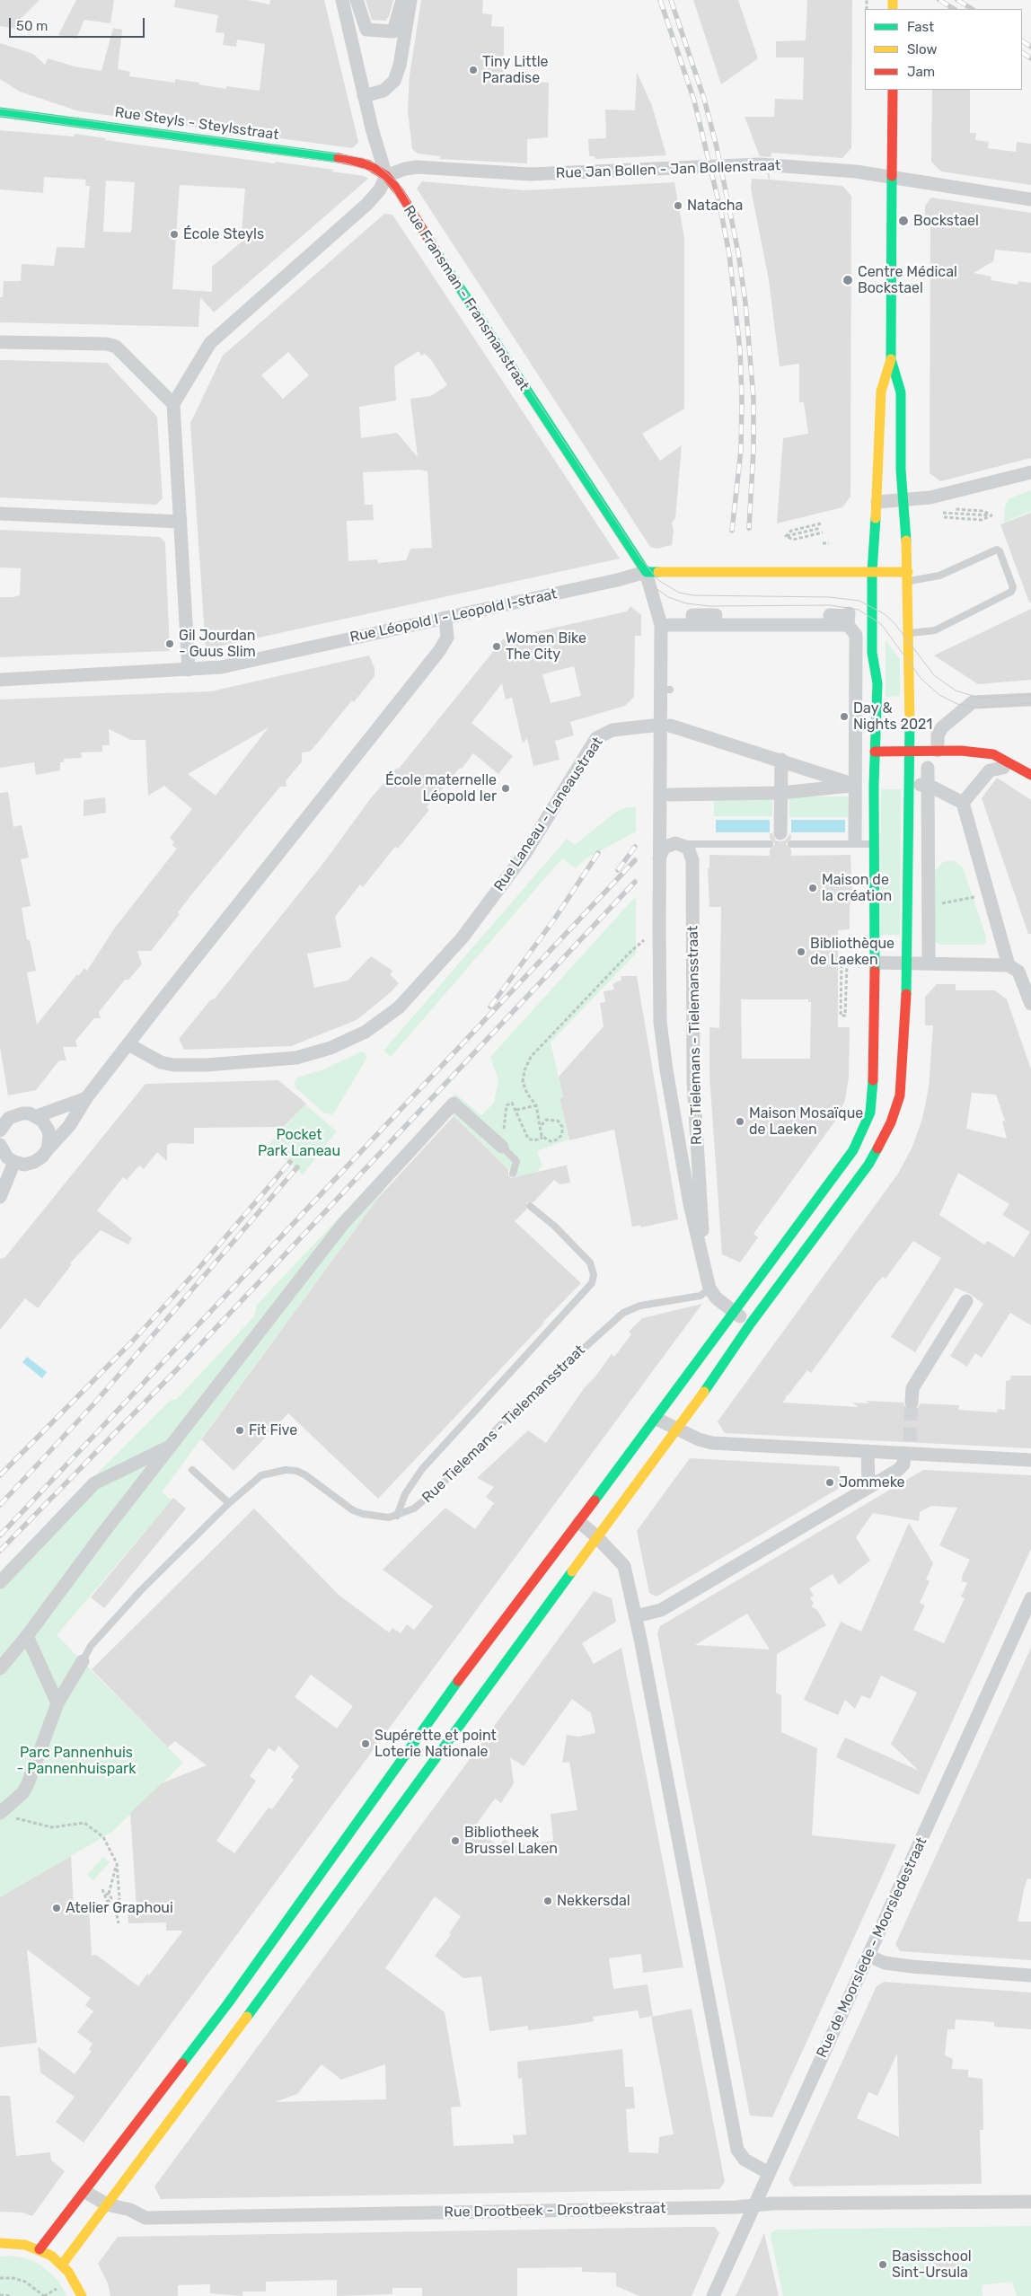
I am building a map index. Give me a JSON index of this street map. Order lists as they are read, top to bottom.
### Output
{
  "streets": {
    "main road": ["Rue Steyls - Steylsstraat", "Rue Fransman - Fransmanstraat", "Rue Léopold I - Leopold I-straat"],
    "street": [
      "Rue Jan Bollen - Jan Bollenstraat",
      "Rue Laneau - Laneaustraat",
      "Rue Tielemans - Tielemansstraat",
      "Rue de Moorslede - Moorsledestraat",
      "Rue Drootbeek - Drootbeekstraat"
    ]
  },
  "crossings": [
    ["Rue Steyls - Steylsstraat", "Rue Jan Bollen - Jan Bollenstraat"],
    ["Rue Steyls - Steylsstraat", "Rue Fransman - Fransmanstraat"],
    ["Rue Jan Bollen - Jan Bollenstraat", "Rue Fransman - Fransmanstraat"],
    ["Rue Fransman - Fransmanstraat", "Rue Léopold I - Leopold I-straat"],
    ["Rue Fransman - Fransmanstraat", "Rue Tielemans - Tielemansstraat"],
    ["Rue Léopold I - Leopold I-straat", "Rue Tielemans - Tielemansstraat"],
    ["Rue Laneau - Laneaustraat", "Rue Tielemans - Tielemansstraat"],
    ["Rue de Moorslede - Moorsledestraat", "Rue Drootbeek - Drootbeekstraat"]
  ],
  "parks": ["Pocket Park Laneau", "Parc Pannenhuis - Pannenhuispark"],
  "places": [
    "Tiny Little Paradise",
    "Natacha",
    "Bockstael",
    "École Steyls",
    "Centre Médical Bockstael",
    "Gil Jourdan - Guus Slim",
    "Women Bike The City",
    "Day & Nights 2021",
    "École maternelle Léopold Ier",
    "Maison de la création",
    "Bibliothèque de Laeken",
    "Maison Mosaïque de Laeken",
    "Fit Five",
    "Jommeke",
    "Supérette et point Loterie Nationale",
    "Bibliotheek Brussel Laken",
    "Nekkersdal",
    "Atelier Graphoui",
    "Basisschool Sint-Ursula"
  ],
  "legend": ["Fast", "Slow", "Jam"],
  "scale_bar": "50 m"
}
